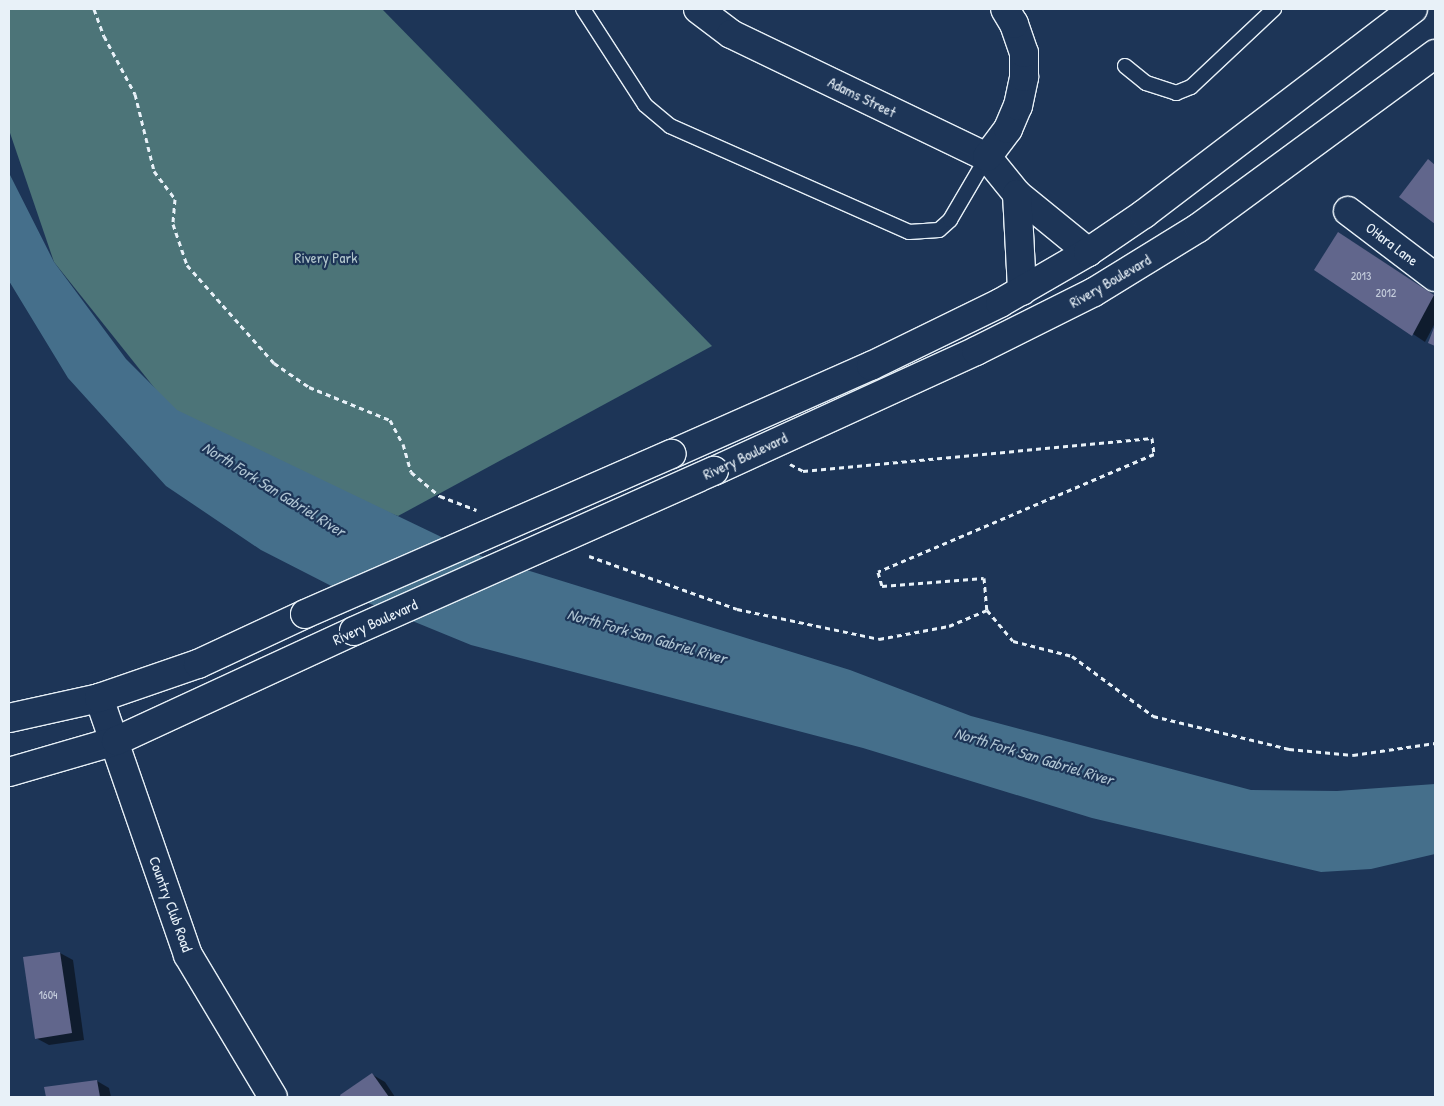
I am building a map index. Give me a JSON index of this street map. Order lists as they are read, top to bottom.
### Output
{
  "streets": {
    "street": [
      "Adams Street",
      "OHara Lane",
      "Rivery Boulevard",
      "Country Club Road"
    ]
  },
  "crossings": [
    ["Adams Street", "Rivery Boulevard"],
    ["Rivery Boulevard", "Country Club Road"]
  ],
  "water": ["North Fork San Gabriel River"],
  "parks": ["Rivery Park"],
  "house_numbers": ["2013", "2012", "1604"]
}
